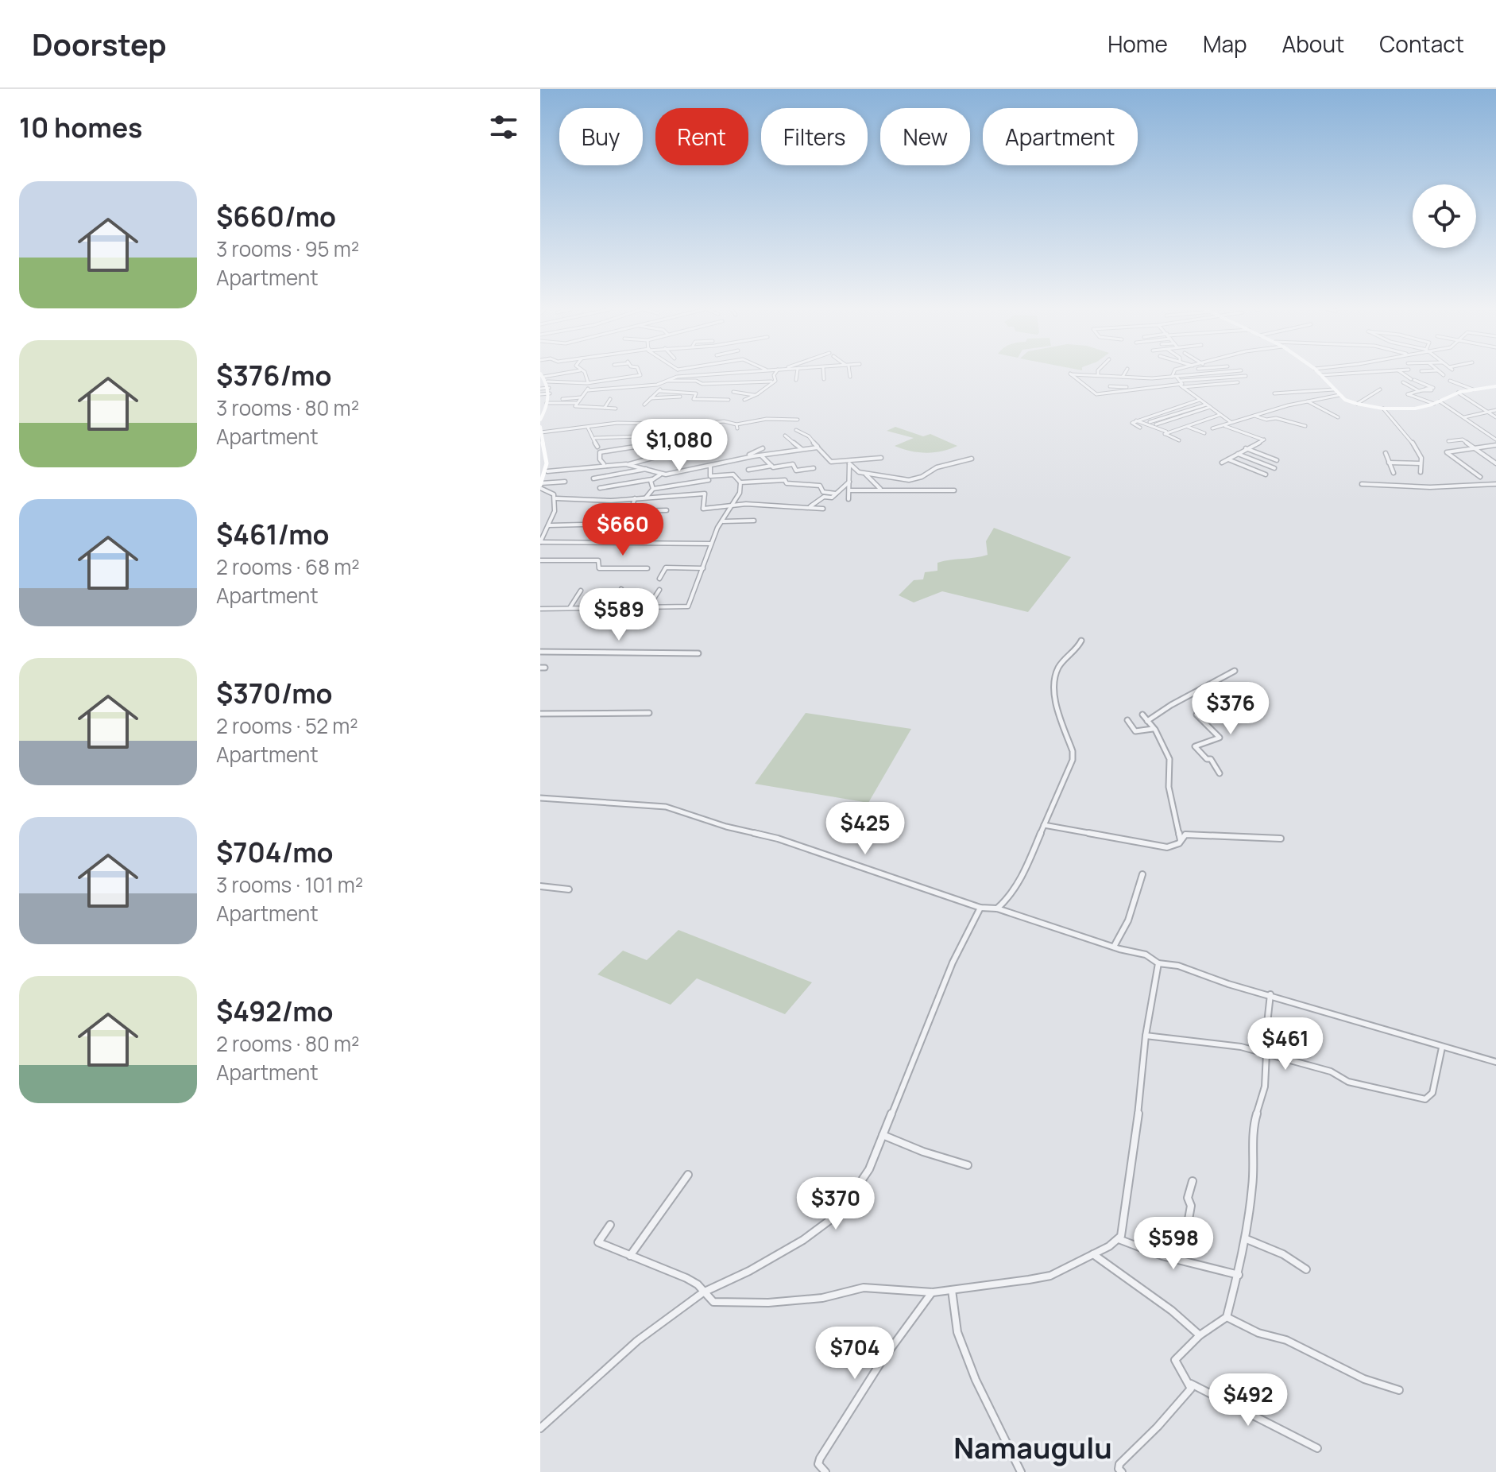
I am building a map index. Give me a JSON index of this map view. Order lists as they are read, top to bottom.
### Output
{
  "districts": ["Namaugulu"],
  "page": {
    "header": "Doorstep",
    "nav": [
      "Home",
      "Map",
      "About",
      "Contact"
    ],
    "heading": "10 homes",
    "chip": [
      "Buy",
      "Rent",
      "Filters",
      "New",
      "Apartment"
    ],
    "list": [
      {
        "name": "$660/mo",
        "note": "3 rooms · 95 m² · Apartment"
      },
      {
        "name": "$376/mo",
        "note": "3 rooms · 80 m² · Apartment"
      },
      {
        "name": "$461/mo",
        "note": "2 rooms · 68 m² · Apartment"
      },
      {
        "name": "$370/mo",
        "note": "2 rooms · 52 m² · Apartment"
      },
      {
        "name": "$704/mo",
        "note": "3 rooms · 101 m² · Apartment"
      },
      {
        "name": "$492/mo",
        "note": "2 rooms · 80 m² · Apartment"
      }
    ],
    "price": [
      "$1,080",
      "$660",
      "$589",
      "$376",
      "$425",
      "$461",
      "$370",
      "$598",
      "$704",
      "$492"
    ]
  }
}
